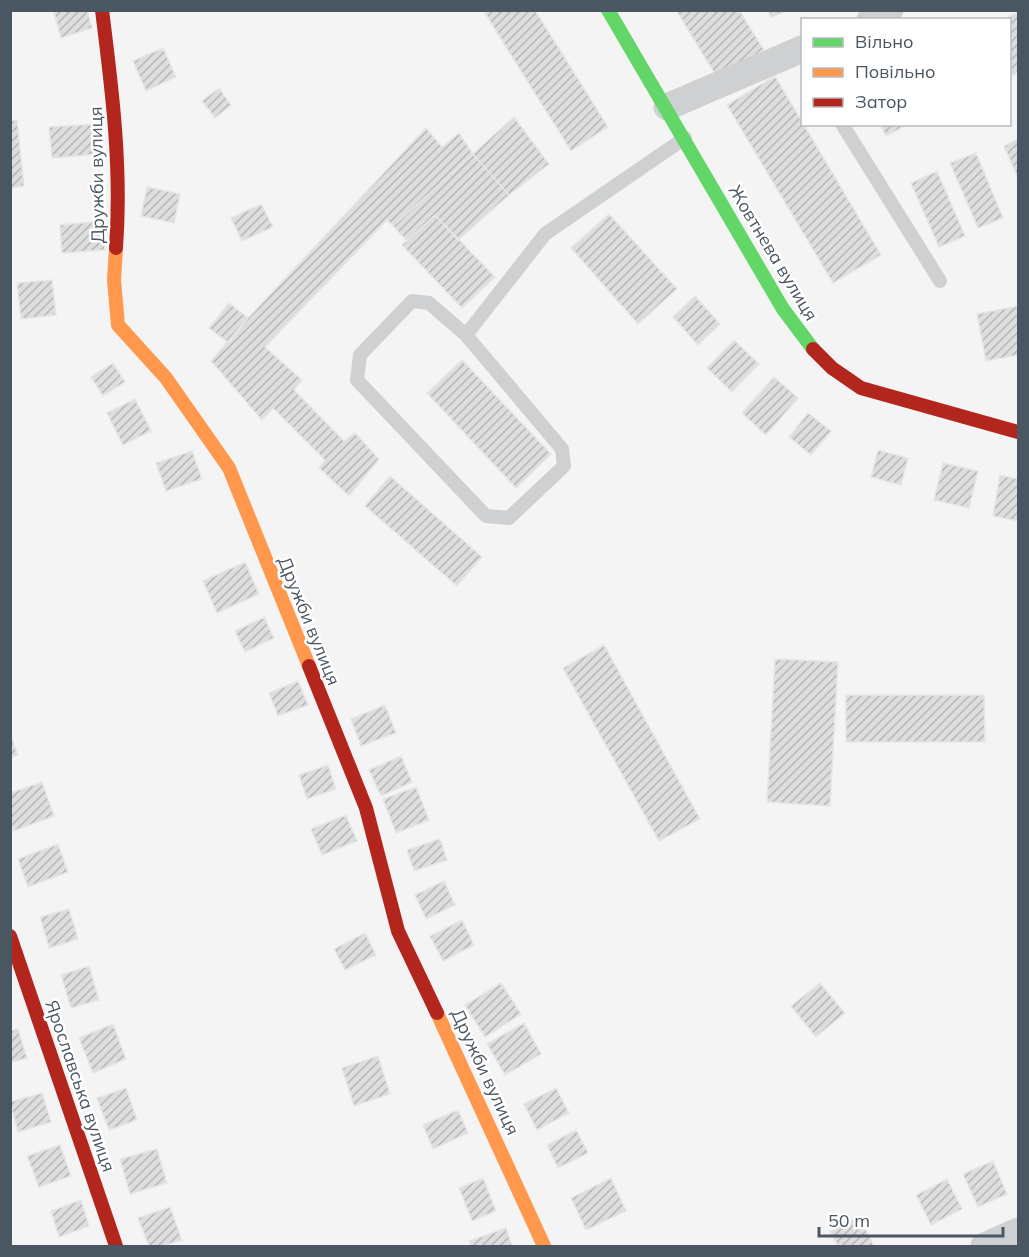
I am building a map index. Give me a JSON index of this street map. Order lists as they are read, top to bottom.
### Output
{
  "streets": {
    "street": ["Дружби вулиця", "Жовтнева вулиця", "Ярославська вулиця"]
  },
  "legend": ["Вільно", "Повільно", "Затор"],
  "scale_bar": "50 m"
}
